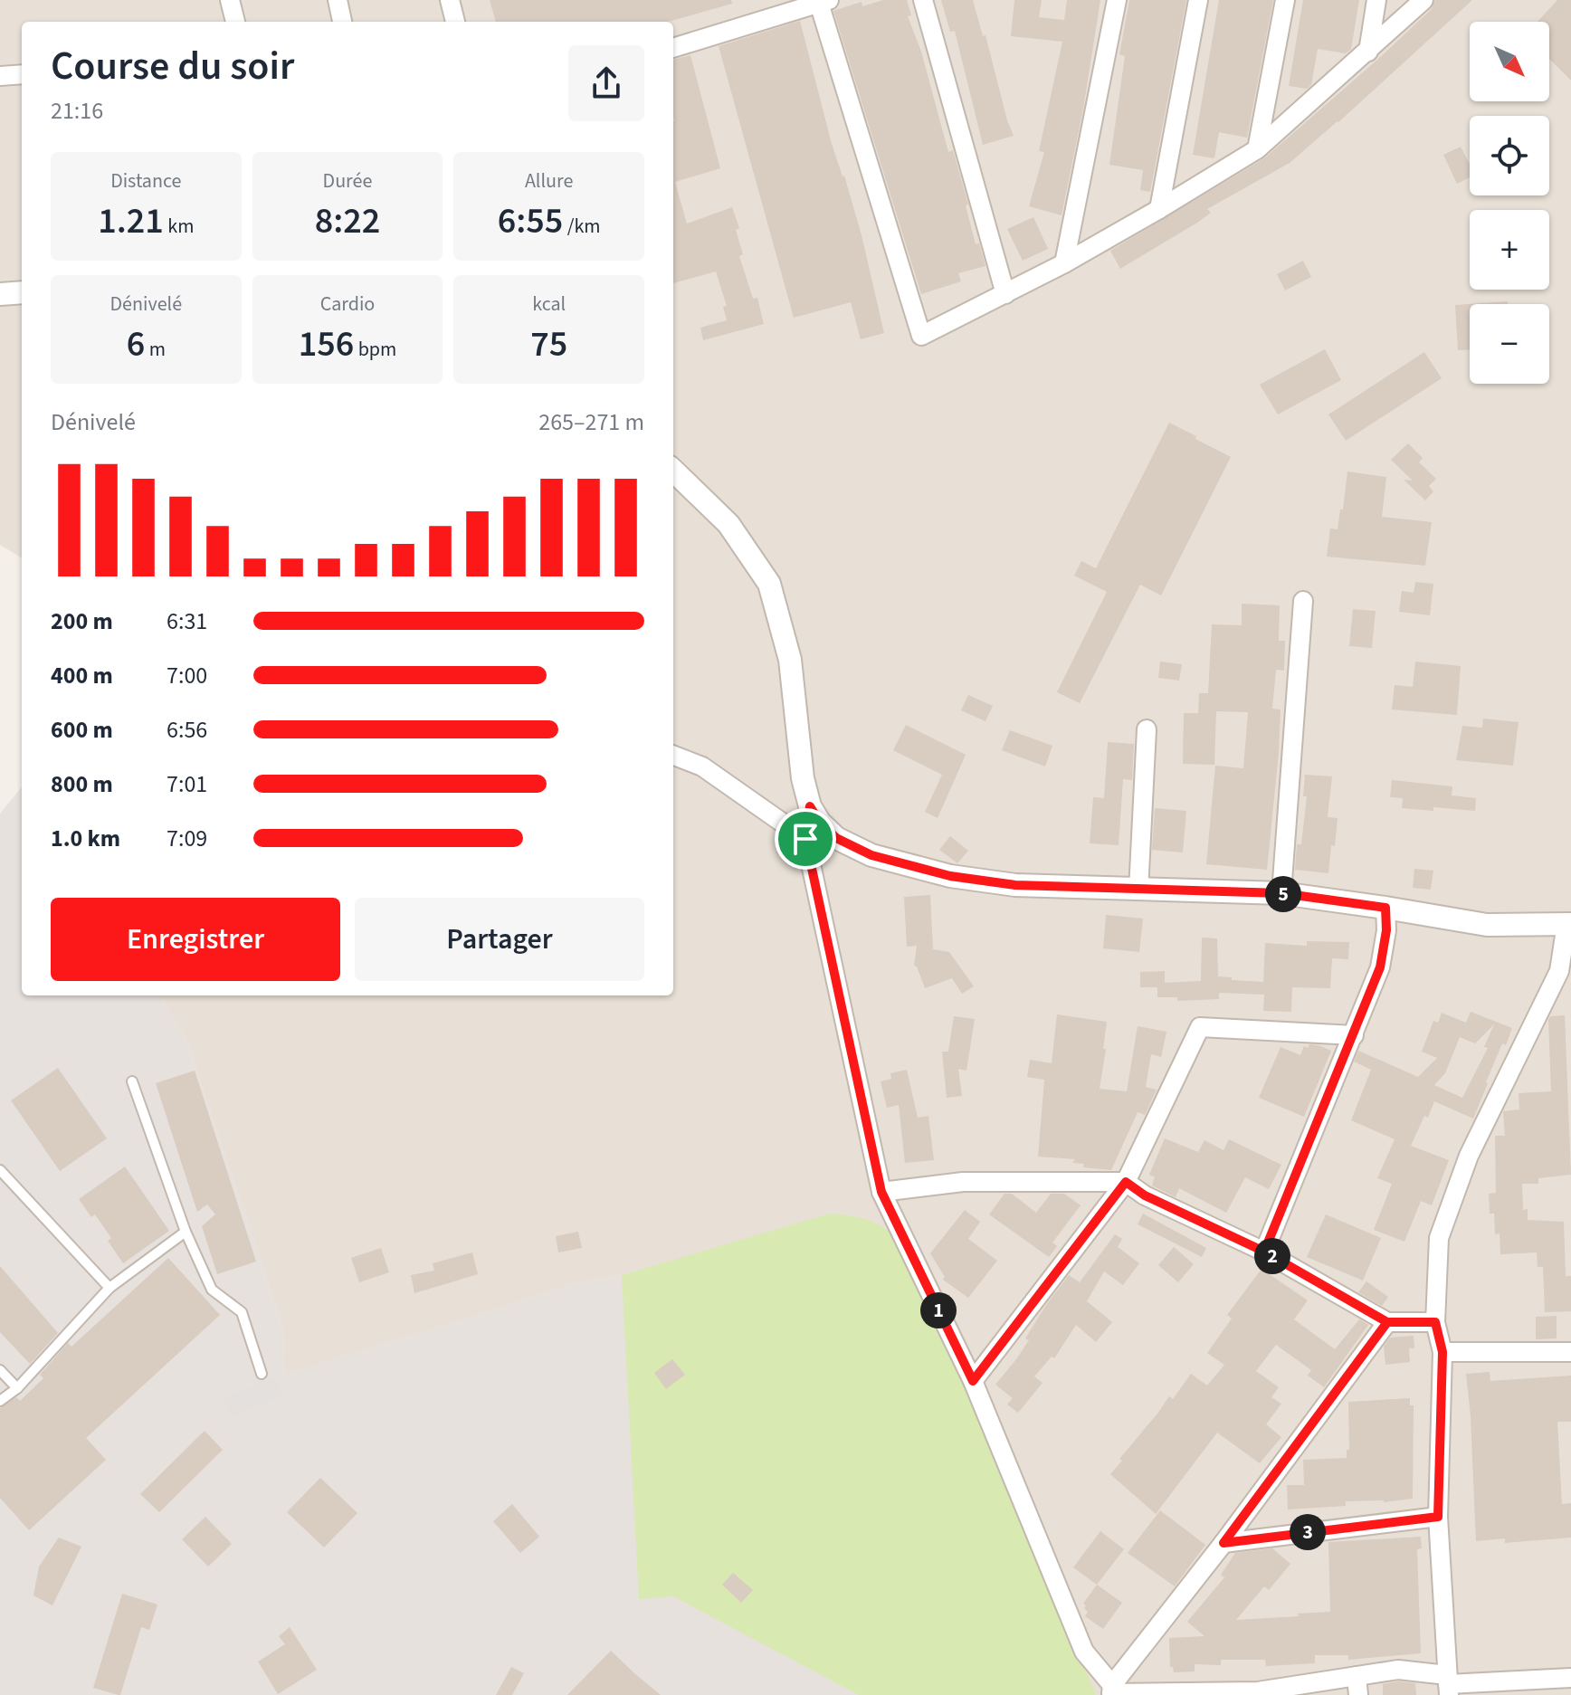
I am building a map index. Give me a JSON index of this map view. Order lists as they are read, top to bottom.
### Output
{
  "north": "bottom right",
  "page": {
    "map_buttons": ["+", "−"],
    "heading": ["Course du soir", "21:16"],
    "stats": [
      ["Distance", "1.21 km"],
      ["Durée", "8:22"],
      ["Allure", "6:55 /km"],
      ["Dénivelé", "6 m"],
      ["Cardio", "156 bpm"],
      ["kcal", "75"]
    ],
    "chart": ["Dénivelé", "265–271 m"],
    "list": [
      {
        "name": "200 m",
        "note": "6:31"
      },
      {
        "name": "400 m",
        "note": "7:00"
      },
      {
        "name": "600 m",
        "note": "6:56"
      },
      {
        "name": "800 m",
        "note": "7:01"
      },
      {
        "name": "1.0 km",
        "note": "7:09"
      }
    ],
    "pins": [
      "5",
      "2",
      "1",
      "3"
    ],
    "buttons": ["Enregistrer", "Partager"]
  }
}
